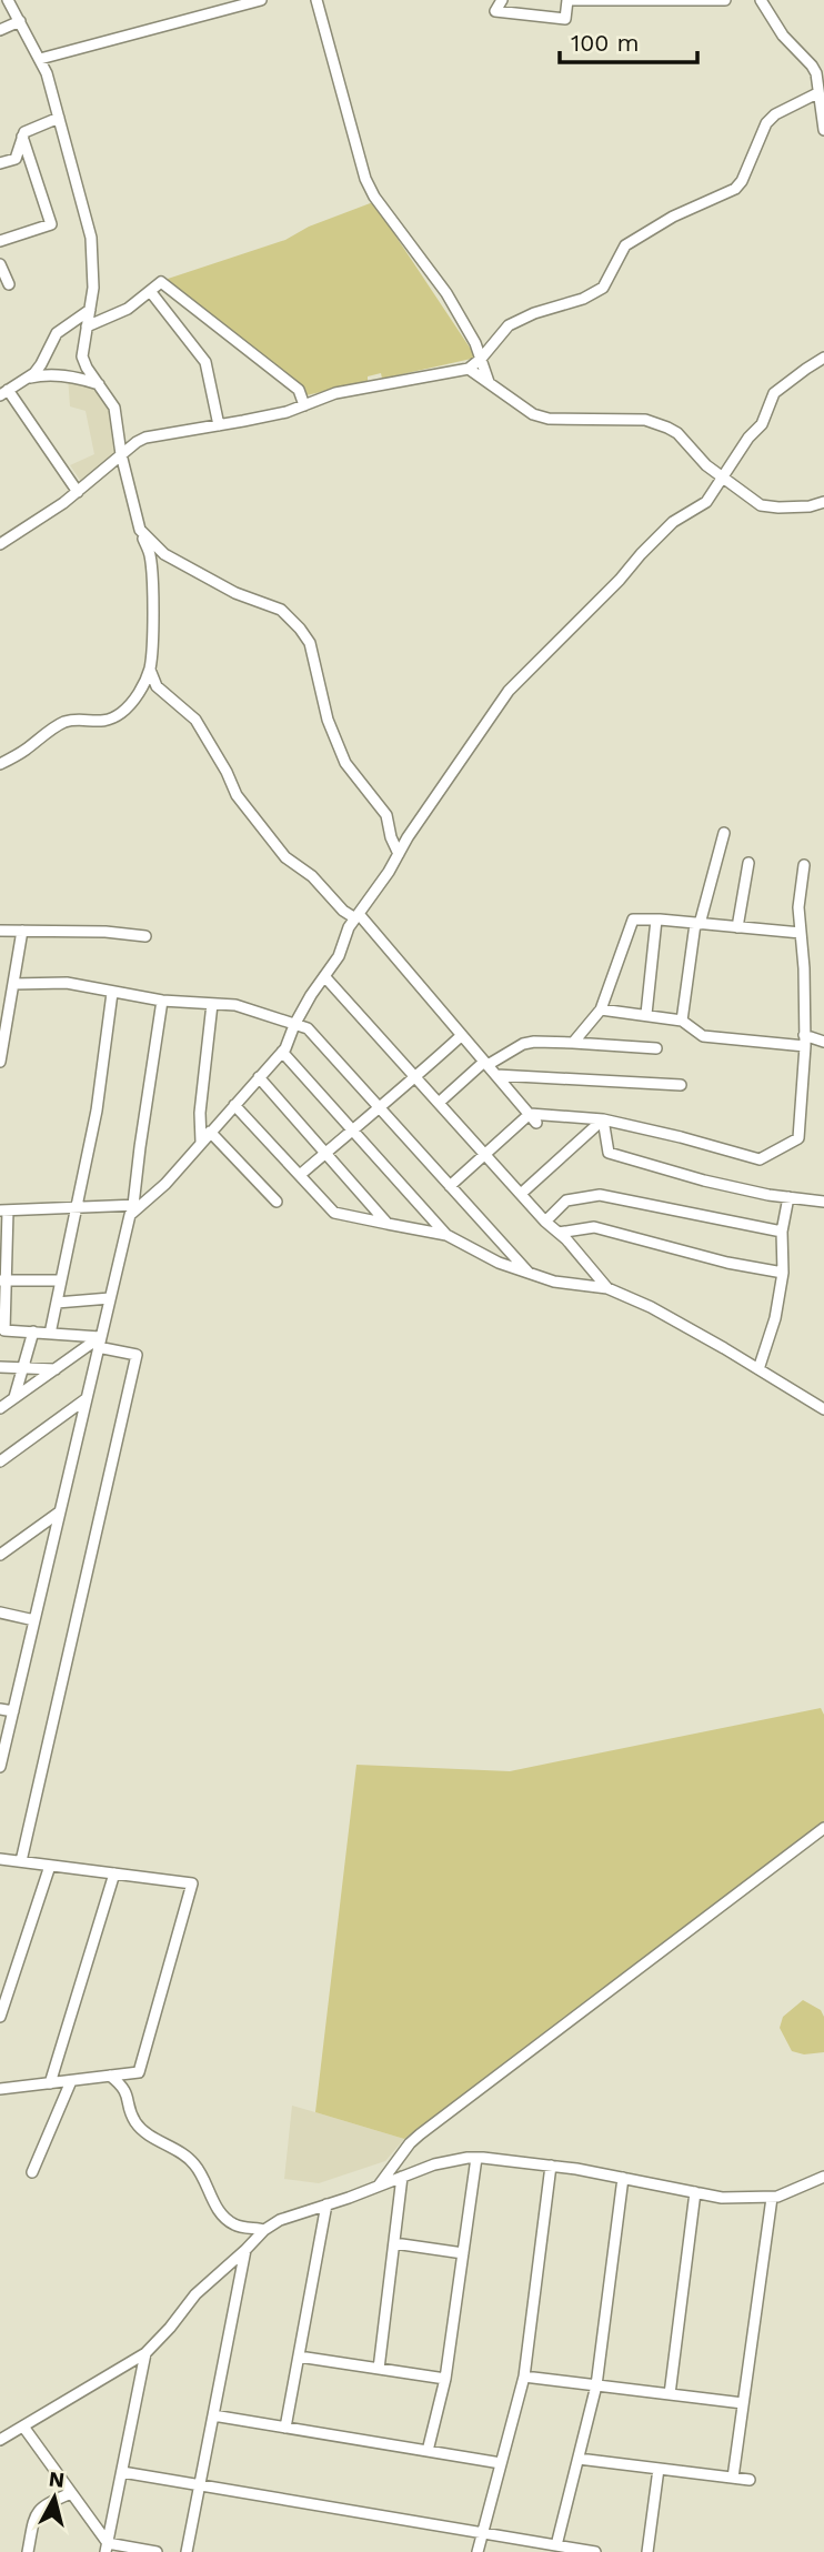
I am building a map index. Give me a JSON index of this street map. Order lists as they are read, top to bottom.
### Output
{
  "scale_bar": "100 m",
  "north": "top"
}
